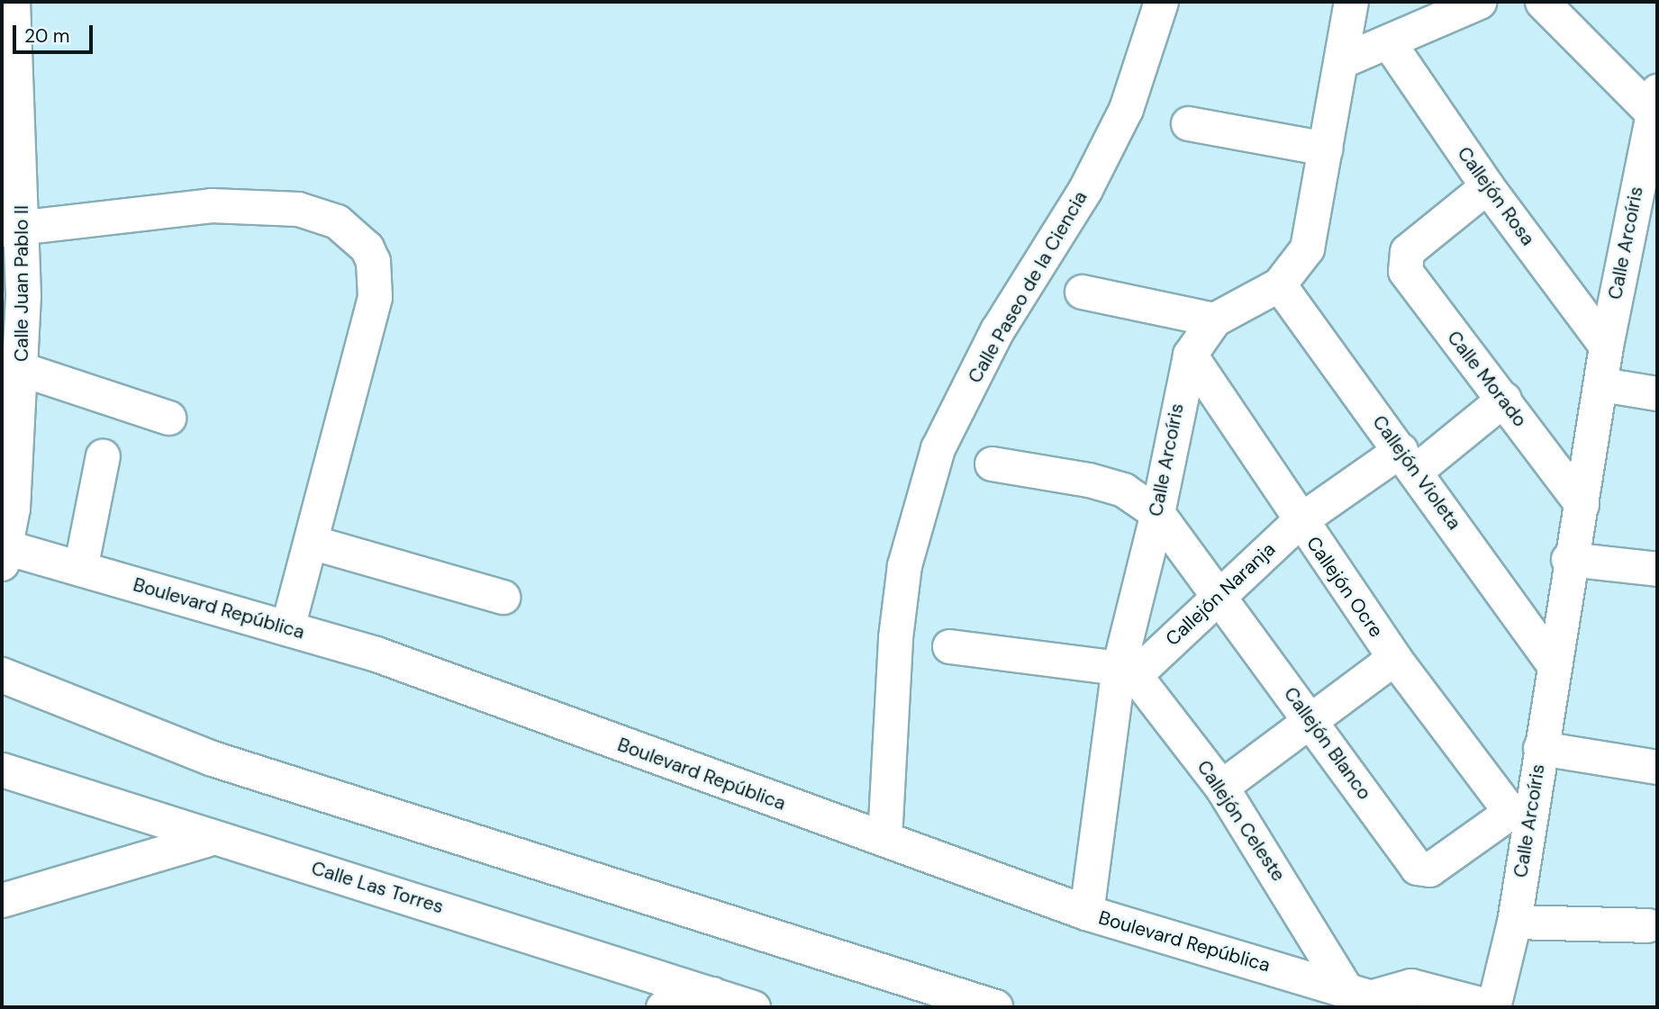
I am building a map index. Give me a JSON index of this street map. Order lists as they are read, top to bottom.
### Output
{
  "streets": {
    "main road": ["Calle Juan Pablo II", "Boulevard República"],
    "street": [
      "Callejón Rosa",
      "Calle Arcoíris",
      "Calle Paseo de la Ciencia",
      "Calle Morado",
      "Callejón Violeta",
      "Callejón Ocre",
      "Callejón Naranja",
      "Callejón Blanco",
      "Callejón Celeste",
      "Calle Las Torres"
    ]
  },
  "crossings": [
    ["Callejón Rosa", "Calle Arcoíris"],
    ["Callejón Rosa", "Calle Morado"],
    ["Calle Arcoíris", "Calle Morado"],
    ["Calle Arcoíris", "Callejón Violeta"],
    ["Calle Arcoíris", "Callejón Ocre"],
    ["Calle Arcoíris", "Callejón Naranja"],
    ["Calle Arcoíris", "Boulevard República"],
    ["Calle Arcoíris", "Callejón Blanco"],
    ["Calle Arcoíris", "Callejón Celeste"],
    ["Calle Juan Pablo II", "Boulevard República"],
    ["Calle Paseo de la Ciencia", "Boulevard República"],
    ["Calle Morado", "Callejón Naranja"],
    ["Callejón Violeta", "Callejón Naranja"],
    ["Callejón Ocre", "Callejón Naranja"],
    ["Callejón Ocre", "Callejón Blanco"],
    ["Callejón Naranja", "Callejón Blanco"],
    ["Callejón Naranja", "Callejón Celeste"],
    ["Boulevard República", "Callejón Celeste"]
  ],
  "scale_bar": "20 m"
}
